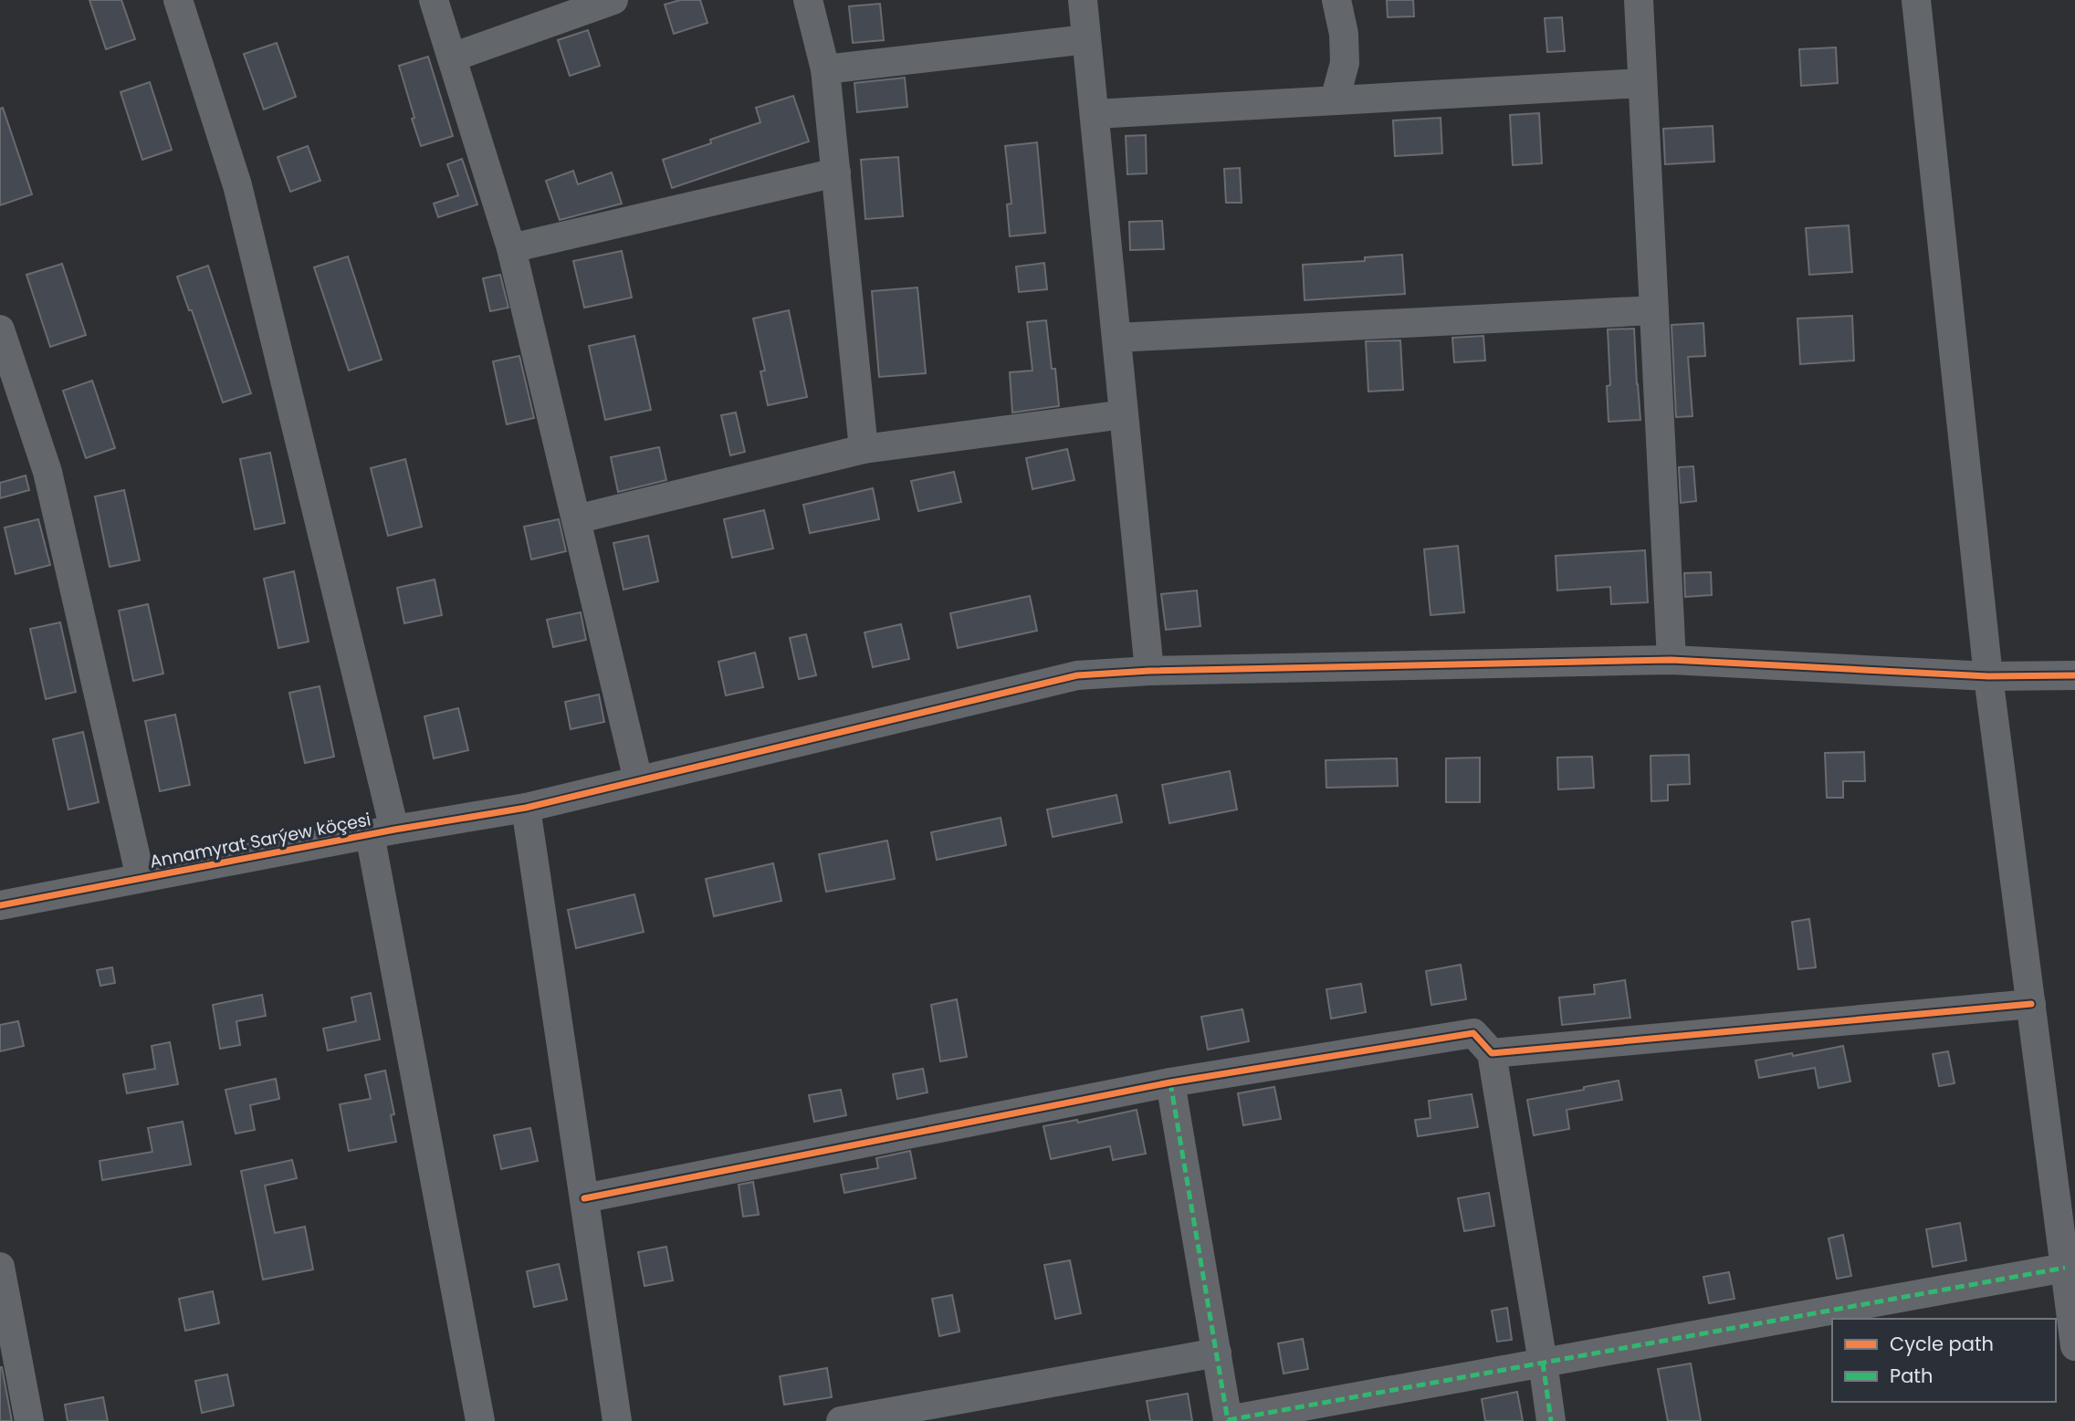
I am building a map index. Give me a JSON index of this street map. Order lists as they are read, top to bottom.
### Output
{
  "streets": {
    "street": ["Annamyrat Sarýew köçesi"]
  },
  "legend": ["Cycle path", "Path"]
}
